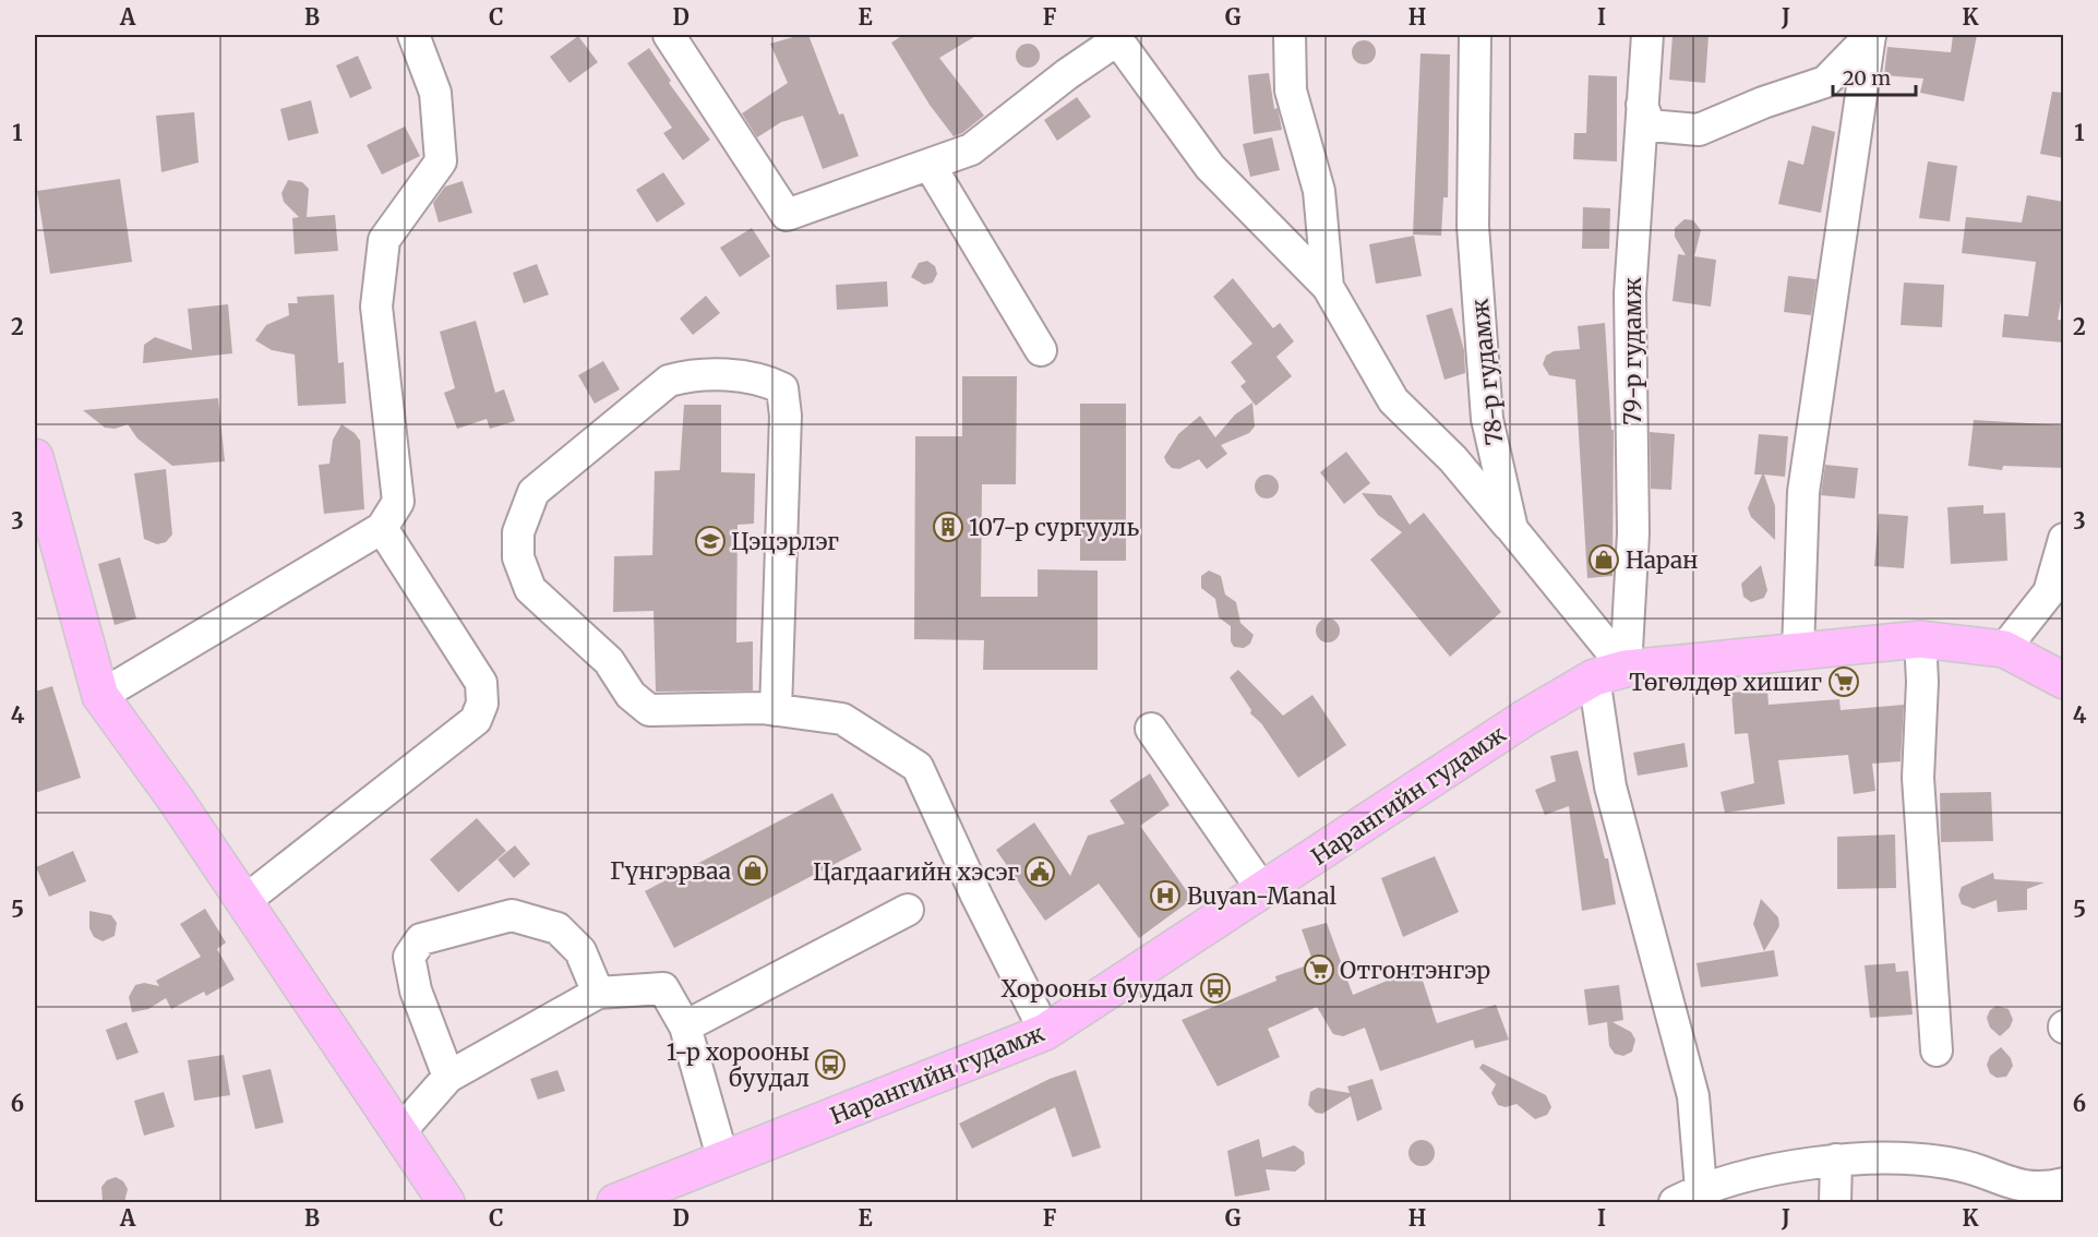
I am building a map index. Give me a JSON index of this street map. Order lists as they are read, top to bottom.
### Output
{
  "streets": {
    "main road": ["Нарангийн гудамж"],
    "street": ["79-р гудамж", "78-р гудамж"]
  },
  "crossings": [
    ["79-р гудамж", "78-р гудамж"],
    ["79-р гудамж", "Нарангийн гудамж"],
    ["78-р гудамж", "Нарангийн гудамж"]
  ],
  "places": {
    "building": ["107-р сургууль"],
    "school or university": ["Цэцэрлэг"],
    "shop": ["Наран", "Гүнгэрваа"],
    "supermarket": ["Төгөлдөр хишиг", "Отгонтэнгэр"],
    "public building": ["Цагдаагийн хэсэг"],
    "hospital": ["Buyan-Manal"],
    "bus stop": ["Хорооны буудал", "1-р хорооны буудал"]
  },
  "scale_bar": "20 m",
  "grid": {
    "columns": [
      "A",
      "B",
      "C",
      "D",
      "E",
      "F",
      "G",
      "H",
      "I",
      "J",
      "K"
    ],
    "rows": [
      "1",
      "2",
      "3",
      "4",
      "5",
      "6"
    ]
  }
}
